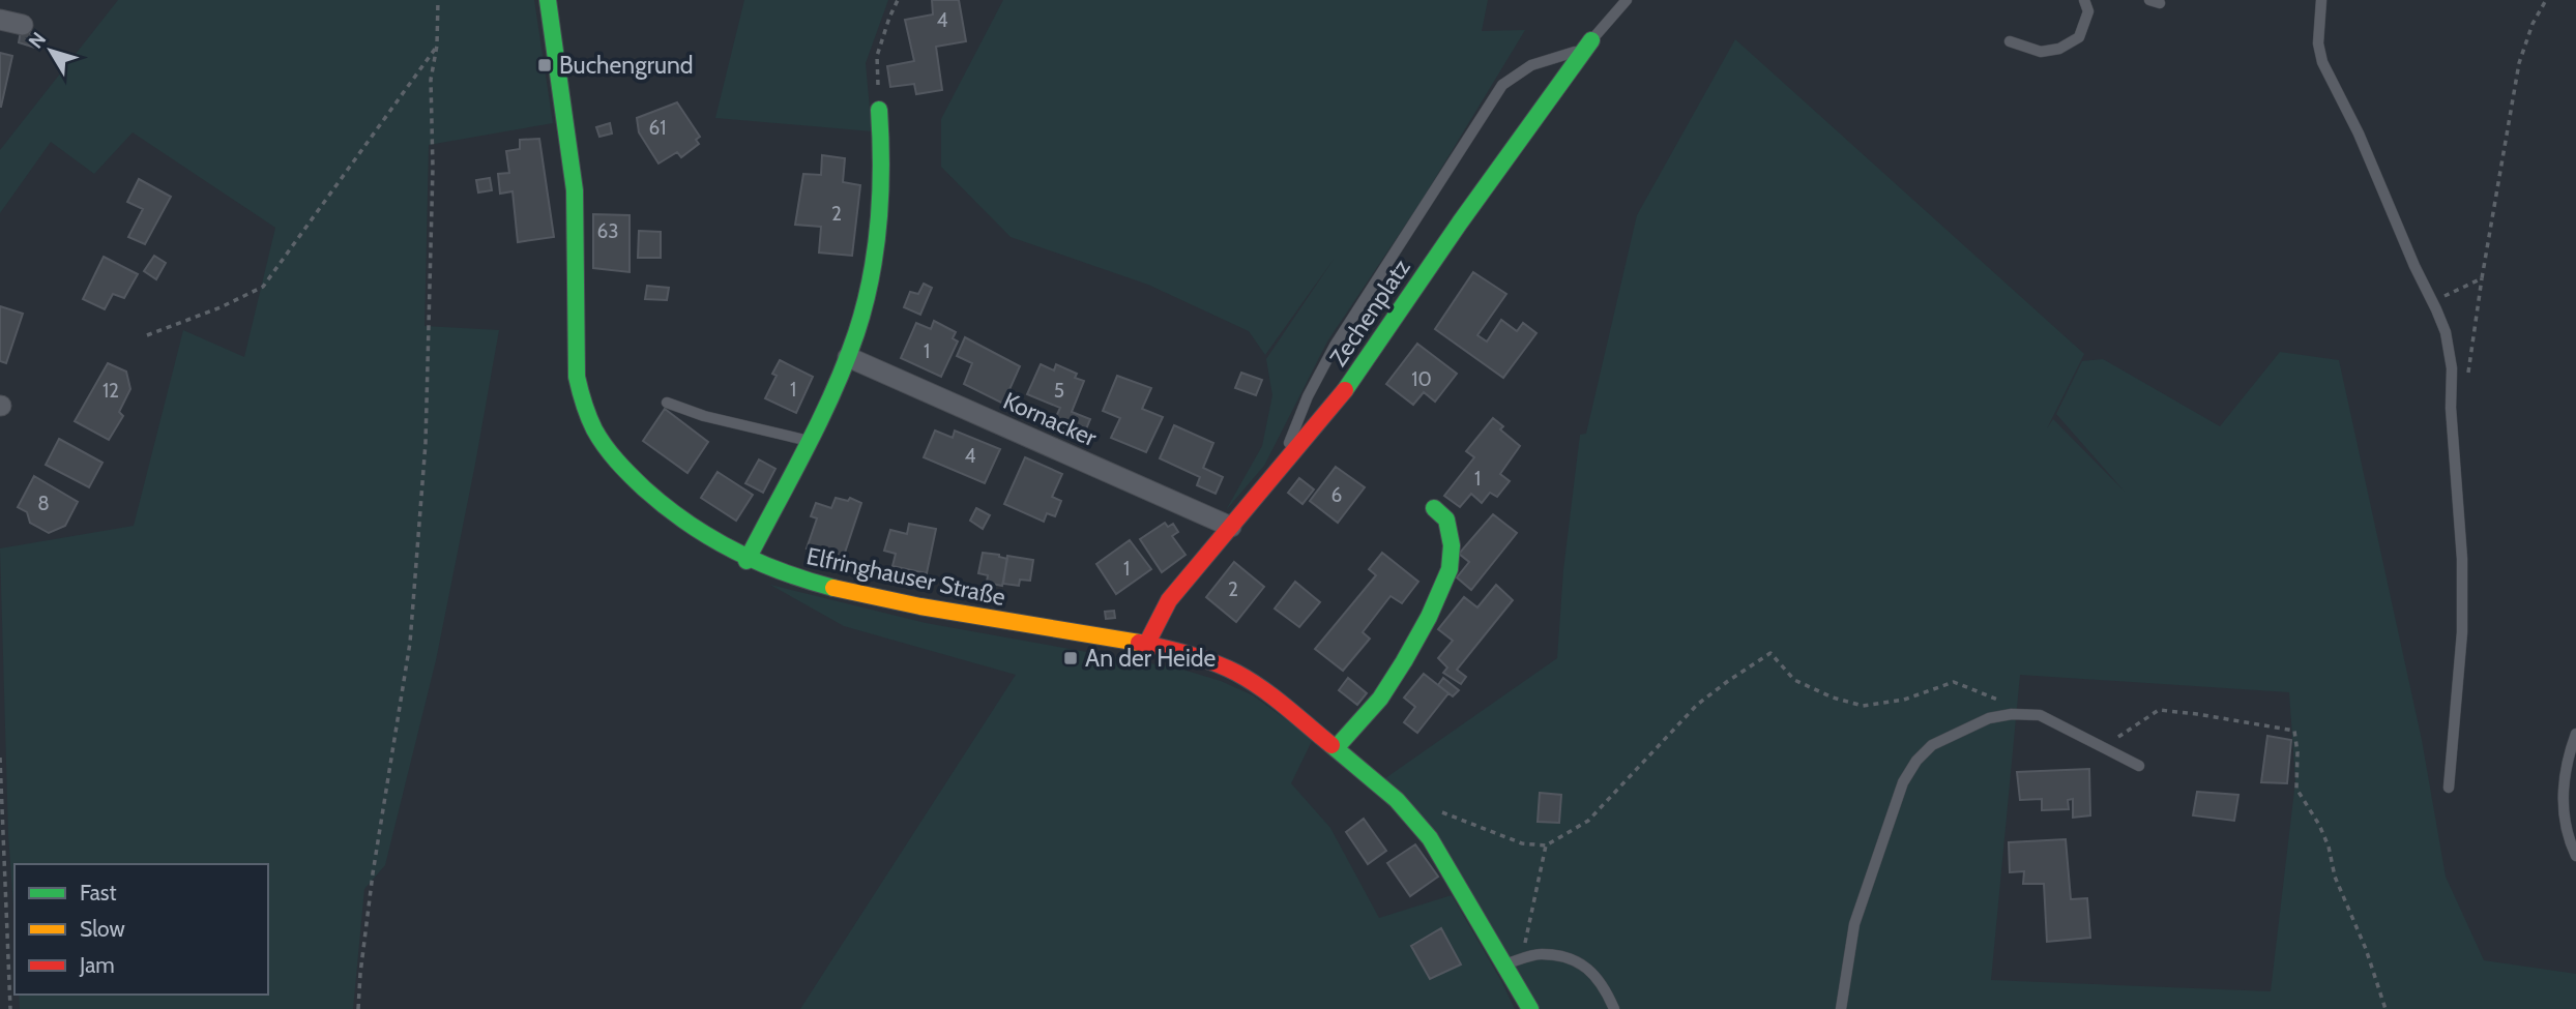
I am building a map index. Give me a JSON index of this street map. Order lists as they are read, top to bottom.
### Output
{
  "streets": {
    "main road": ["Zechenplatz", "Elfringhauser Straße"],
    "street": ["Kornacker"]
  },
  "crossings": [
    ["Zechenplatz", "Kornacker"],
    ["Zechenplatz", "Elfringhauser Straße"]
  ],
  "places": {
    "transit": ["Buchengrund", "An der Heide"]
  },
  "house_numbers": [
    "4",
    "61",
    "2",
    "63",
    "1",
    "10",
    "1",
    "12",
    "5",
    "4",
    "1",
    "6",
    "8",
    "1",
    "2"
  ],
  "legend": ["Fast", "Slow", "Jam"],
  "north": "top left"
}
